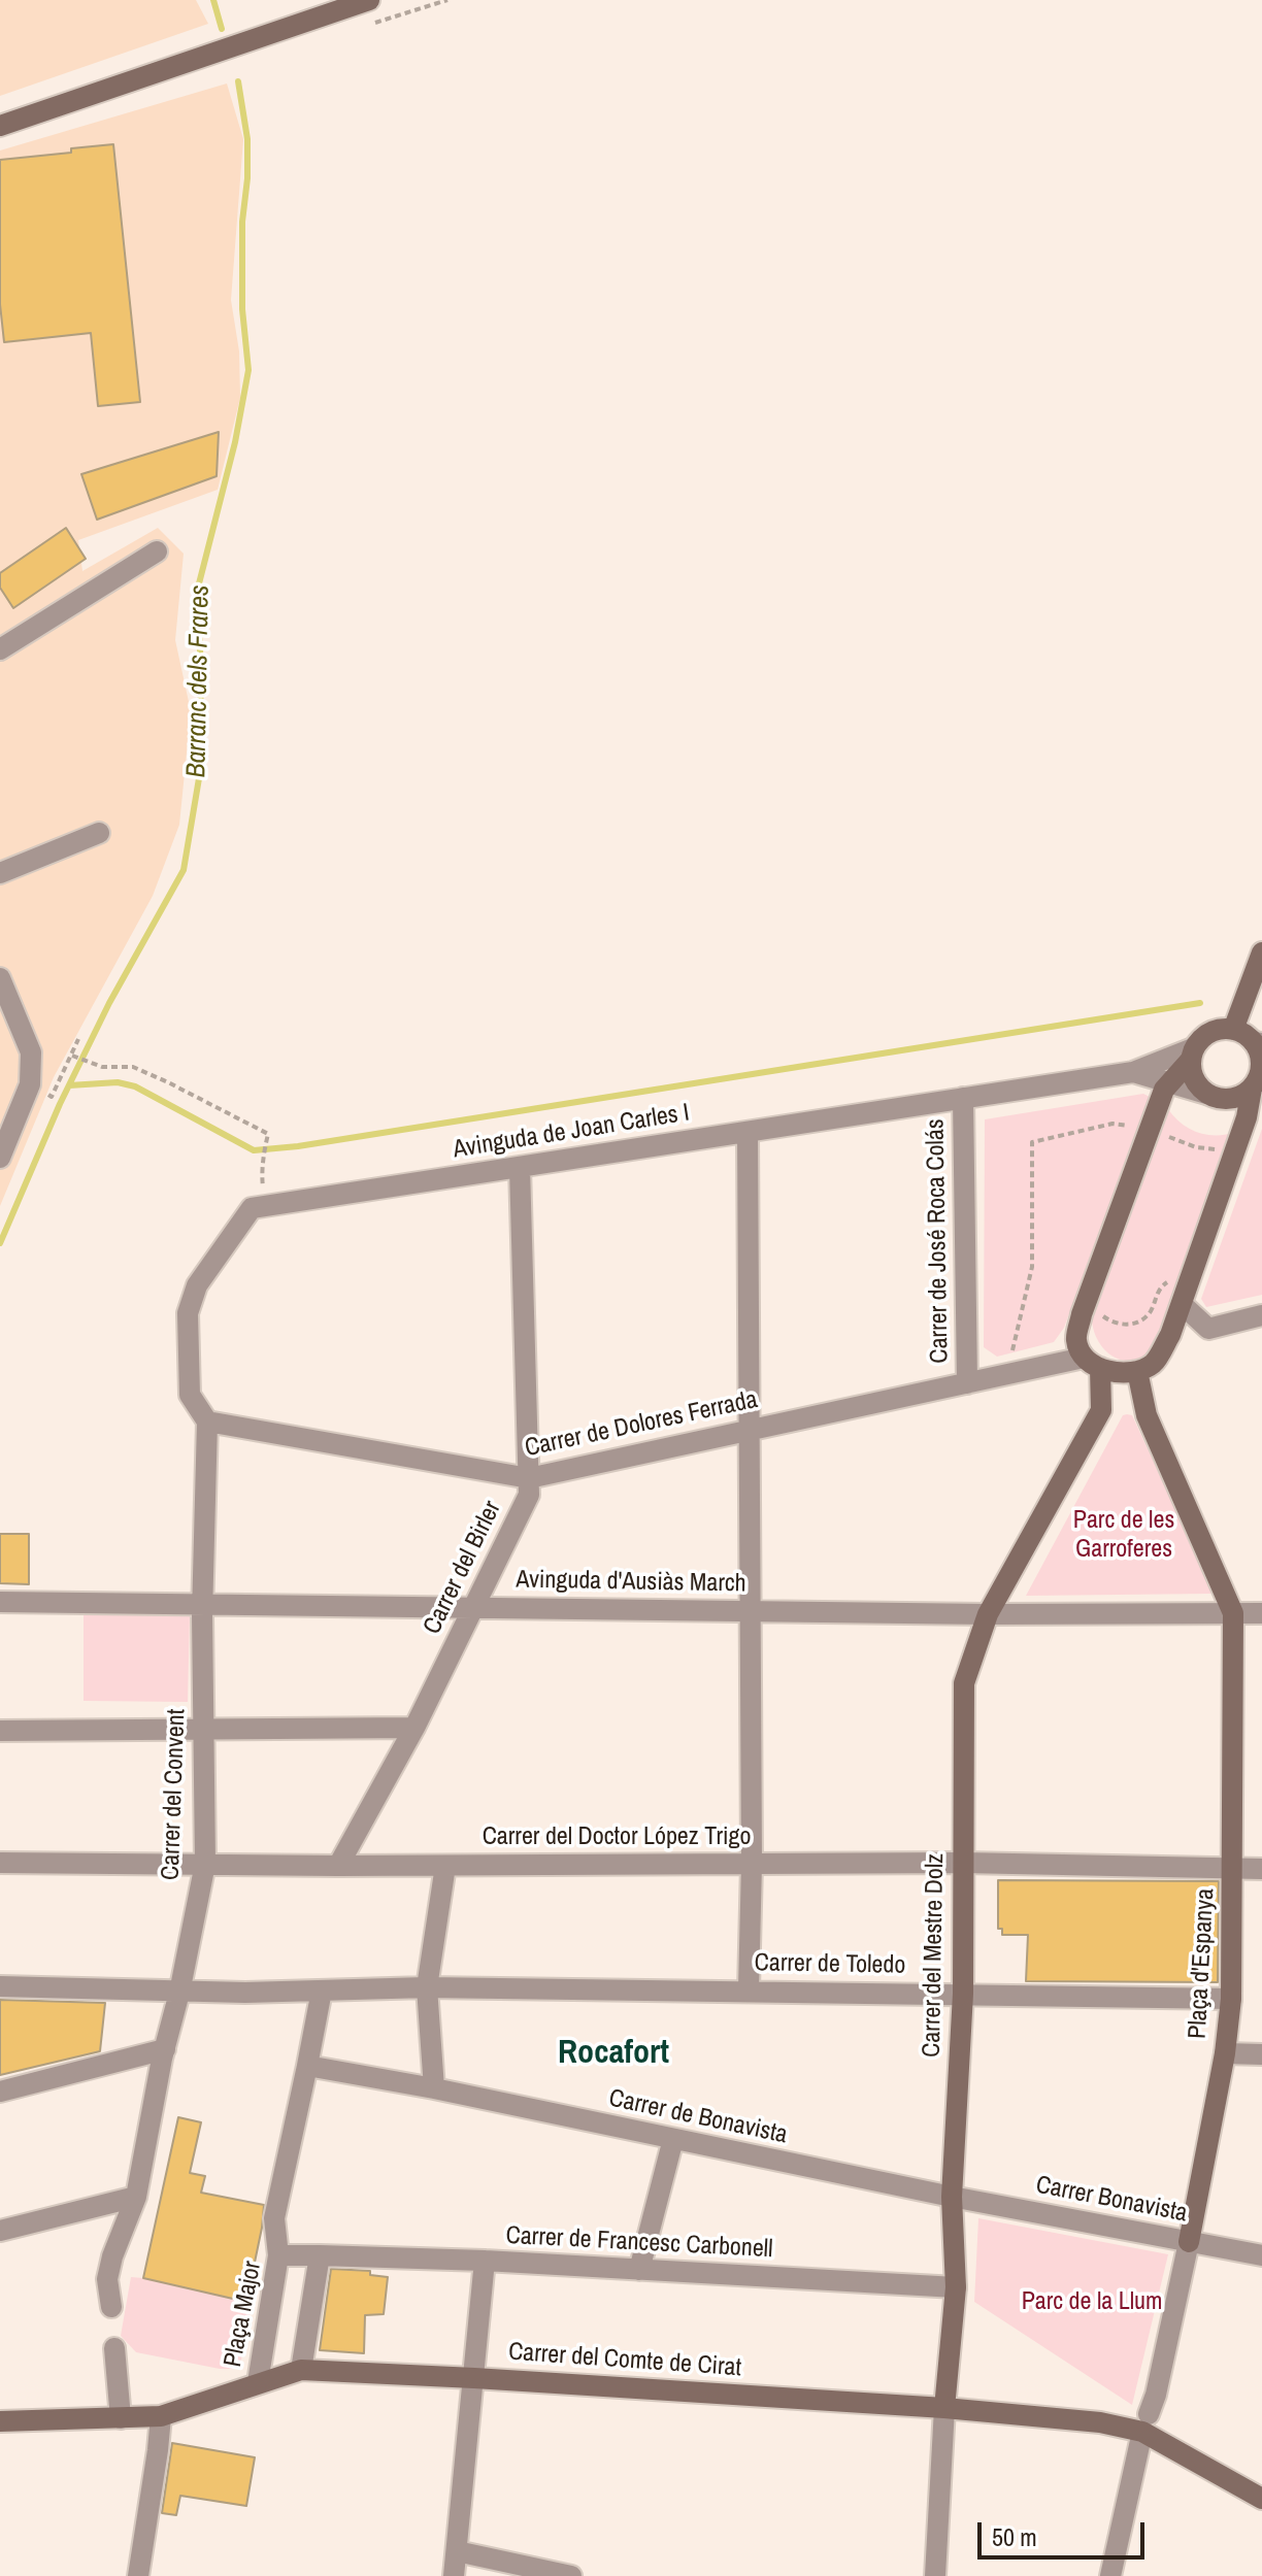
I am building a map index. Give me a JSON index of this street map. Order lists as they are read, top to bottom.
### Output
{
  "streets": {
    "street": [
      "Avinguda de Joan Carles I",
      "Carrer de José Roca Colás",
      "Carrer de Dolores Ferrada",
      "Carrer del Birler",
      "Avinguda d'Ausiàs March",
      "Carrer del Convent",
      "Carrer del Doctor López Trigo",
      "Carrer del Mestre Dolz",
      "Plaça d'Espanya",
      "Carrer de Toledo",
      "Carrer de Bonavista",
      "Carrer Bonavista",
      "Carrer de Francesc Carbonell",
      "Plaça Major",
      "Carrer del Comte de Cirat"
    ]
  },
  "crossings": [
    ["Avinguda de Joan Carles I", "Carrer de José Roca Colás"],
    ["Avinguda de Joan Carles I", "Carrer del Birler"],
    ["Avinguda de Joan Carles I", "Carrer del Mestre Dolz"],
    ["Carrer de José Roca Colás", "Carrer de Dolores Ferrada"],
    ["Carrer de Dolores Ferrada", "Carrer del Birler"],
    ["Carrer de Dolores Ferrada", "Carrer del Convent"],
    ["Carrer de Dolores Ferrada", "Carrer del Mestre Dolz"],
    ["Carrer del Birler", "Avinguda d'Ausiàs March"],
    ["Carrer del Birler", "Carrer del Doctor López Trigo"],
    ["Avinguda d'Ausiàs March", "Carrer del Convent"],
    ["Avinguda d'Ausiàs March", "Carrer del Mestre Dolz"],
    ["Carrer del Convent", "Carrer del Doctor López Trigo"],
    ["Carrer del Convent", "Carrer de Toledo"],
    ["Carrer del Doctor López Trigo", "Carrer del Mestre Dolz"],
    ["Carrer del Doctor López Trigo", "Plaça d'Espanya"],
    ["Carrer del Mestre Dolz", "Carrer de Toledo"],
    ["Carrer del Mestre Dolz", "Carrer de Bonavista"],
    ["Carrer del Mestre Dolz", "Carrer Bonavista"],
    ["Carrer del Mestre Dolz", "Carrer de Francesc Carbonell"],
    ["Carrer del Mestre Dolz", "Carrer del Comte de Cirat"],
    ["Plaça d'Espanya", "Carrer de Toledo"],
    ["Carrer de Bonavista", "Carrer Bonavista"],
    ["Carrer de Francesc Carbonell", "Plaça Major"],
    ["Plaça Major", "Carrer del Comte de Cirat"]
  ],
  "districts": ["Rocafort"],
  "water": ["Barranc dels Frares"],
  "parks": ["Parc de les Garroferes", "Parc de la Llum"],
  "scale_bar": "50 m"
}
